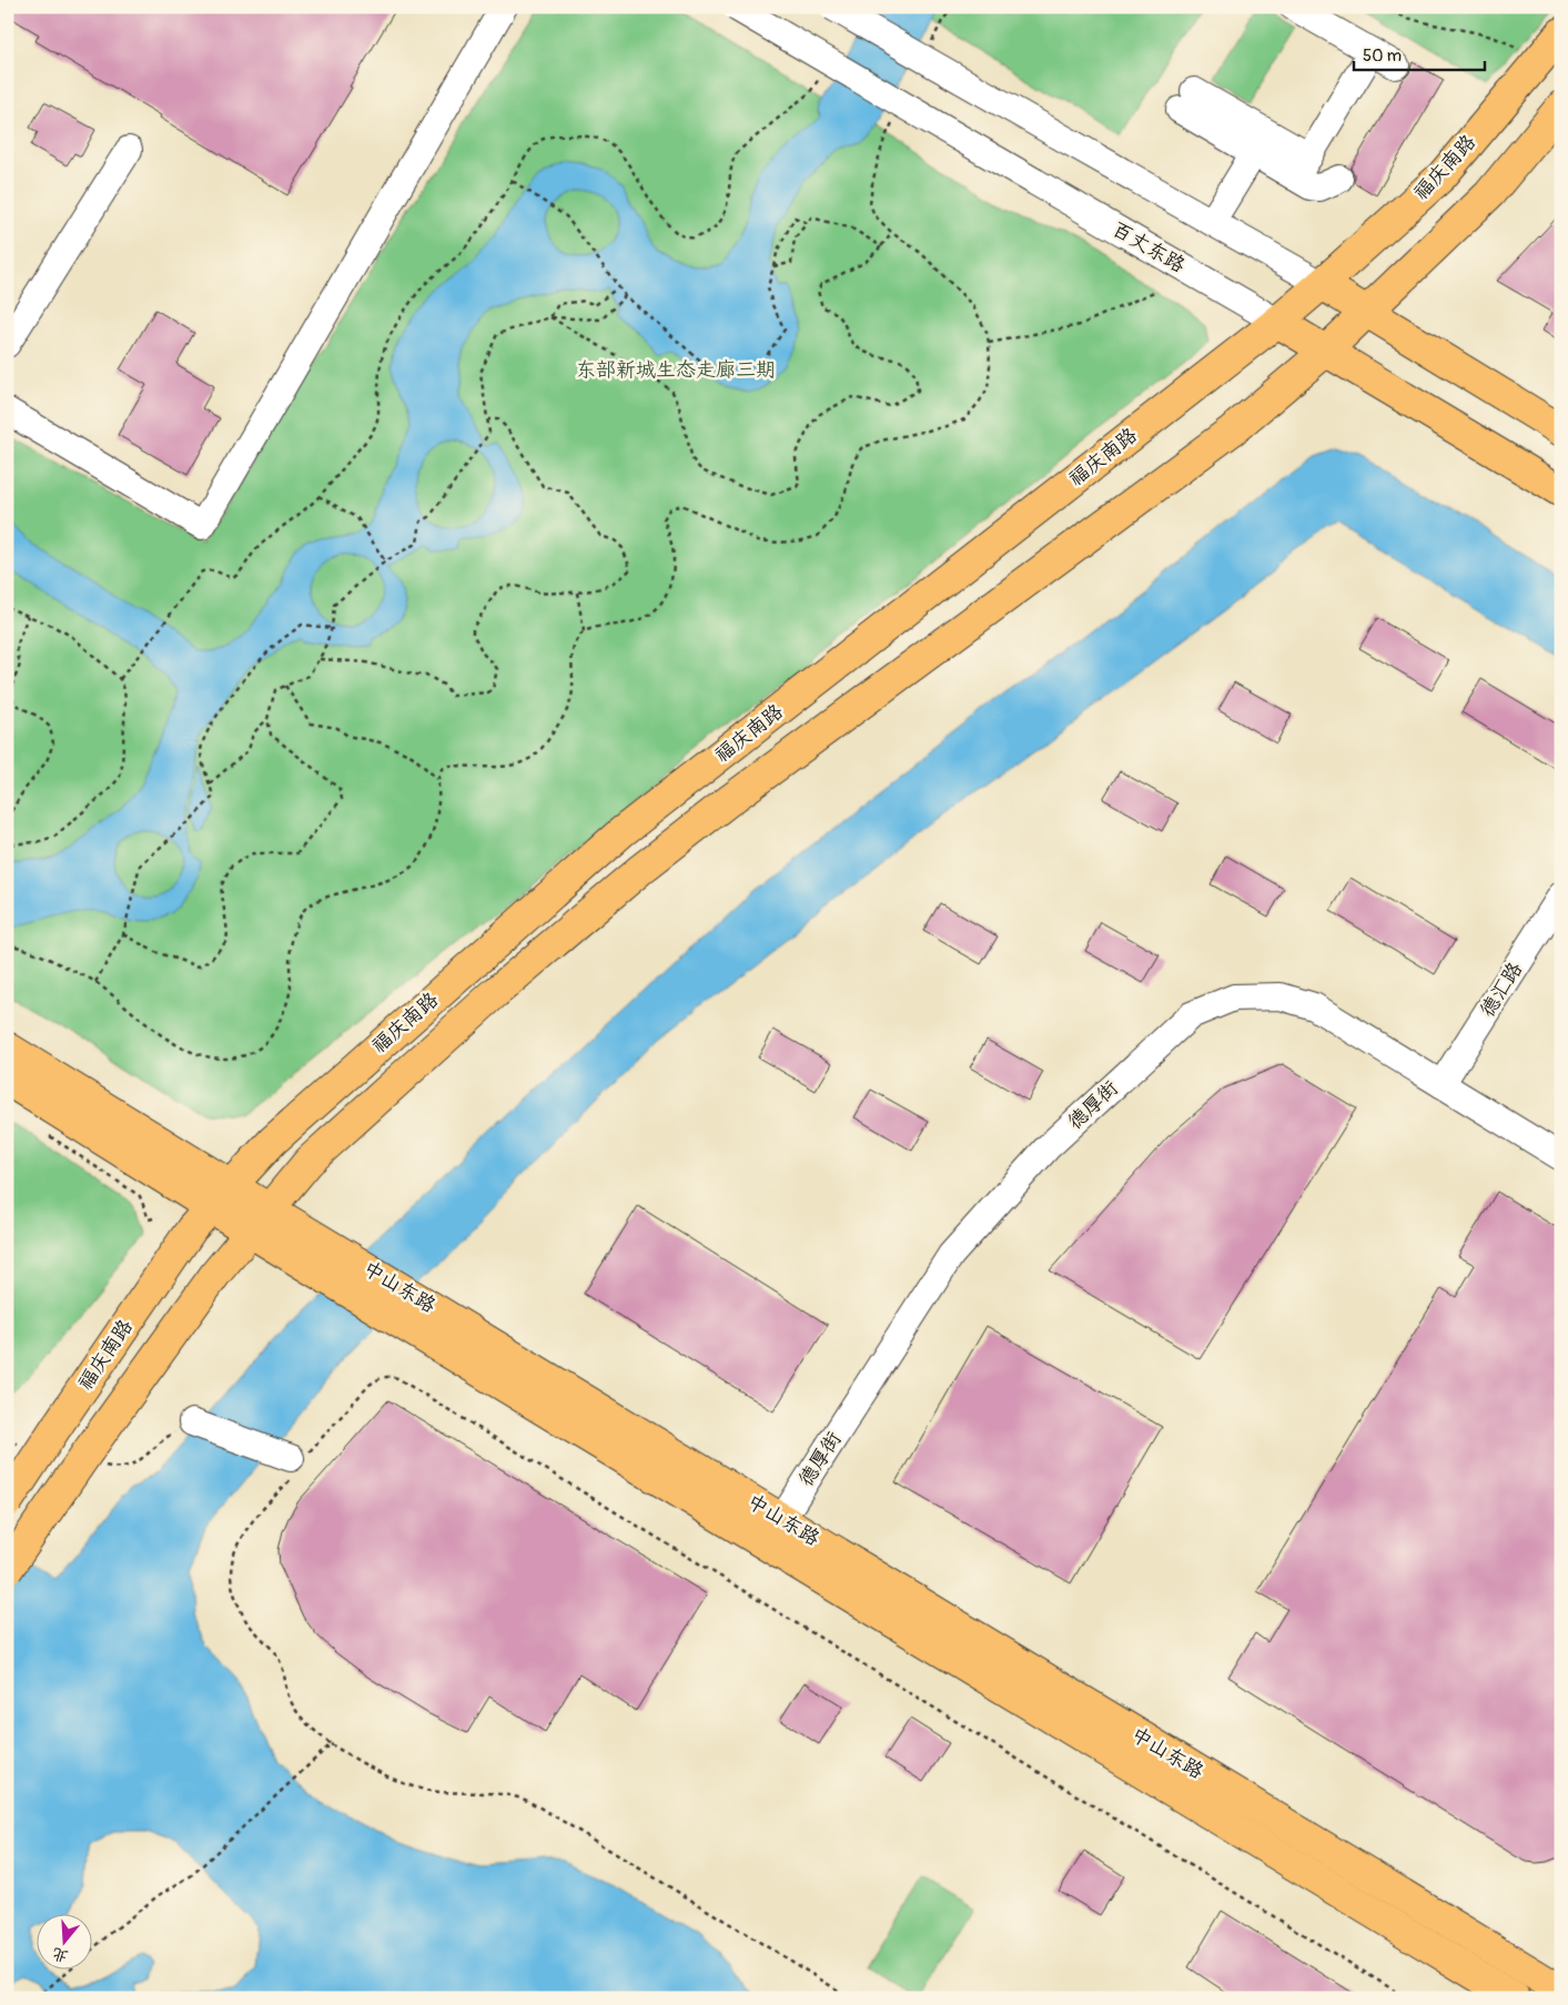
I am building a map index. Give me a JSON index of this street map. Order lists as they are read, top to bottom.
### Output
{
  "streets": {
    "main road": ["福庆南路", "百丈东路", "中山东路"],
    "street": ["德汇路", "德厚街"]
  },
  "crossings": [
    ["福庆南路", "百丈东路"],
    ["福庆南路", "中山东路"],
    ["德汇路", "德厚街"],
    ["德厚街", "中山东路"]
  ],
  "parks": ["东部新城生态走廊三期"],
  "scale_bar": "50 m",
  "north": "bottom"
}
